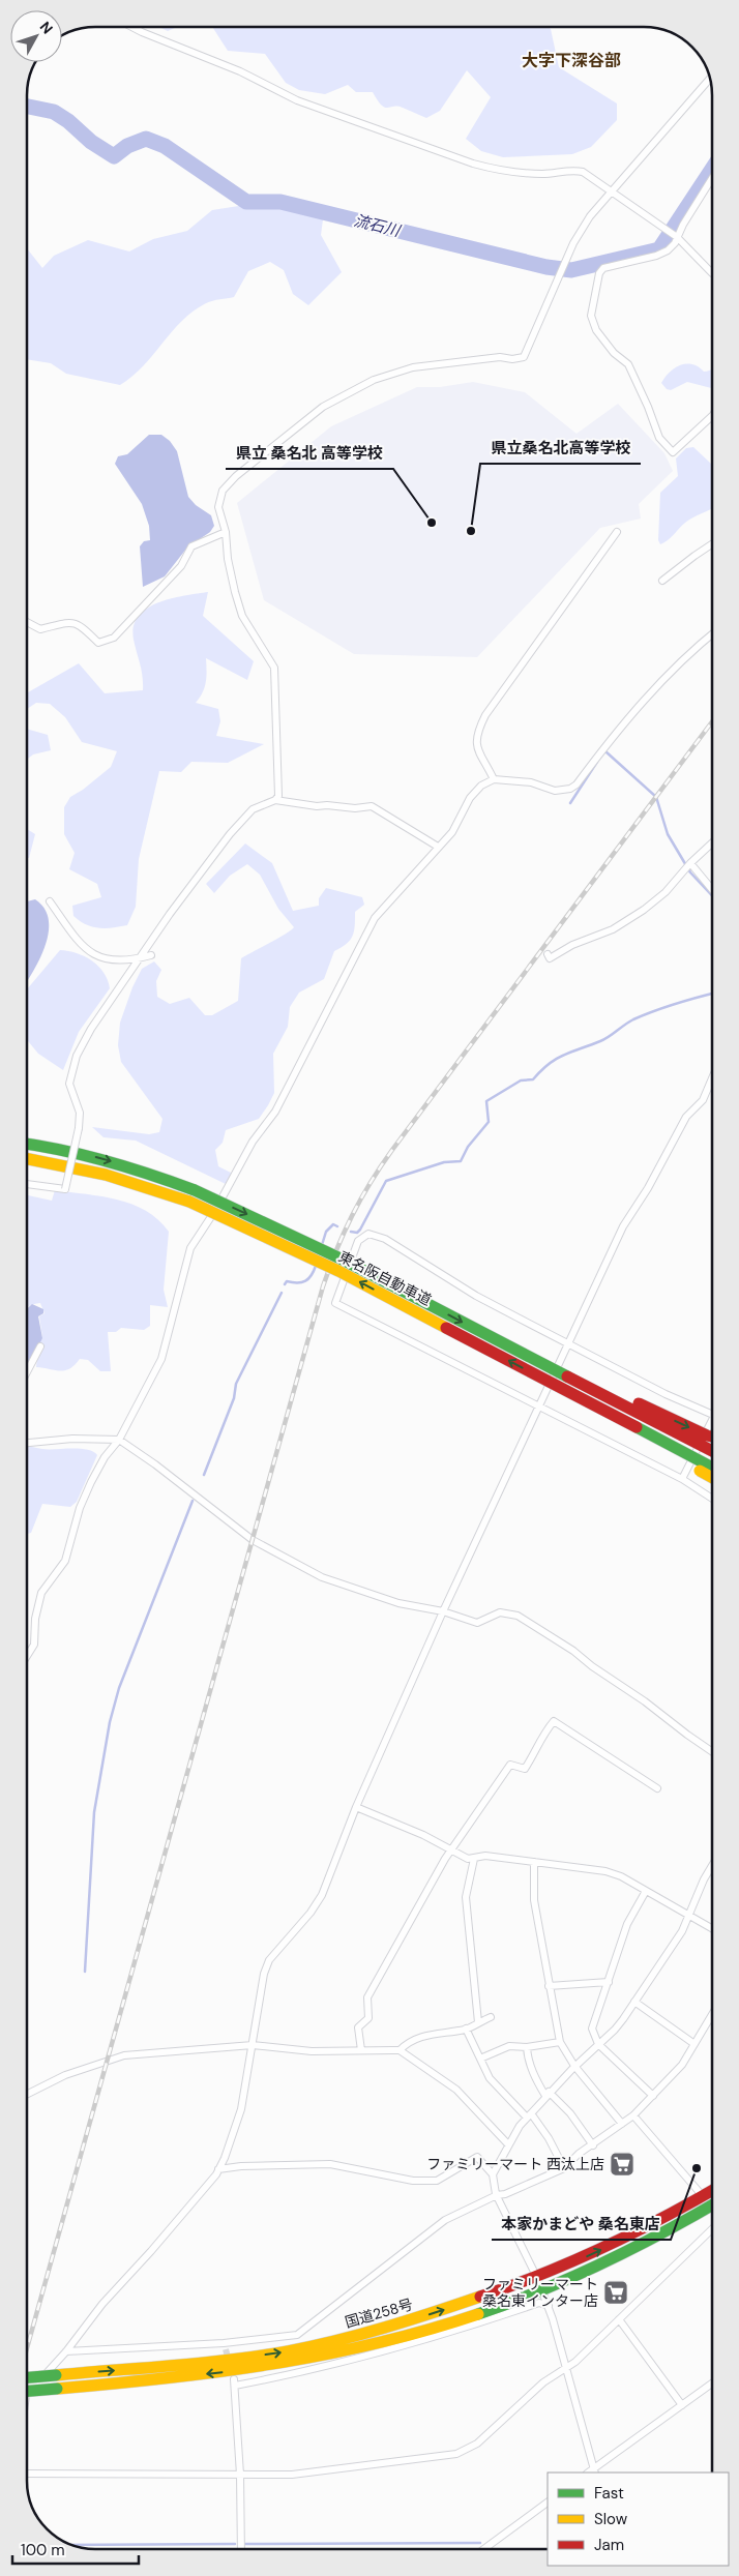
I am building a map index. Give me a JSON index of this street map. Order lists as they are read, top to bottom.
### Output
{
  "streets": {
    "highway": ["東名阪自動車道", "国道258号"]
  },
  "districts": ["大字下深谷部"],
  "water": ["流石川"],
  "places": {
    "other": ["県立 桑名北 高等学校", "県立桑名北高等学校", "本家かまどや 桑名東店"],
    "supermarket": ["ファミリーマート 西汰上店", "ファミリーマート 桑名東インター店"]
  },
  "legend": ["Fast", "Slow", "Jam"],
  "scale_bar": "100 m",
  "north": "top right"
}
